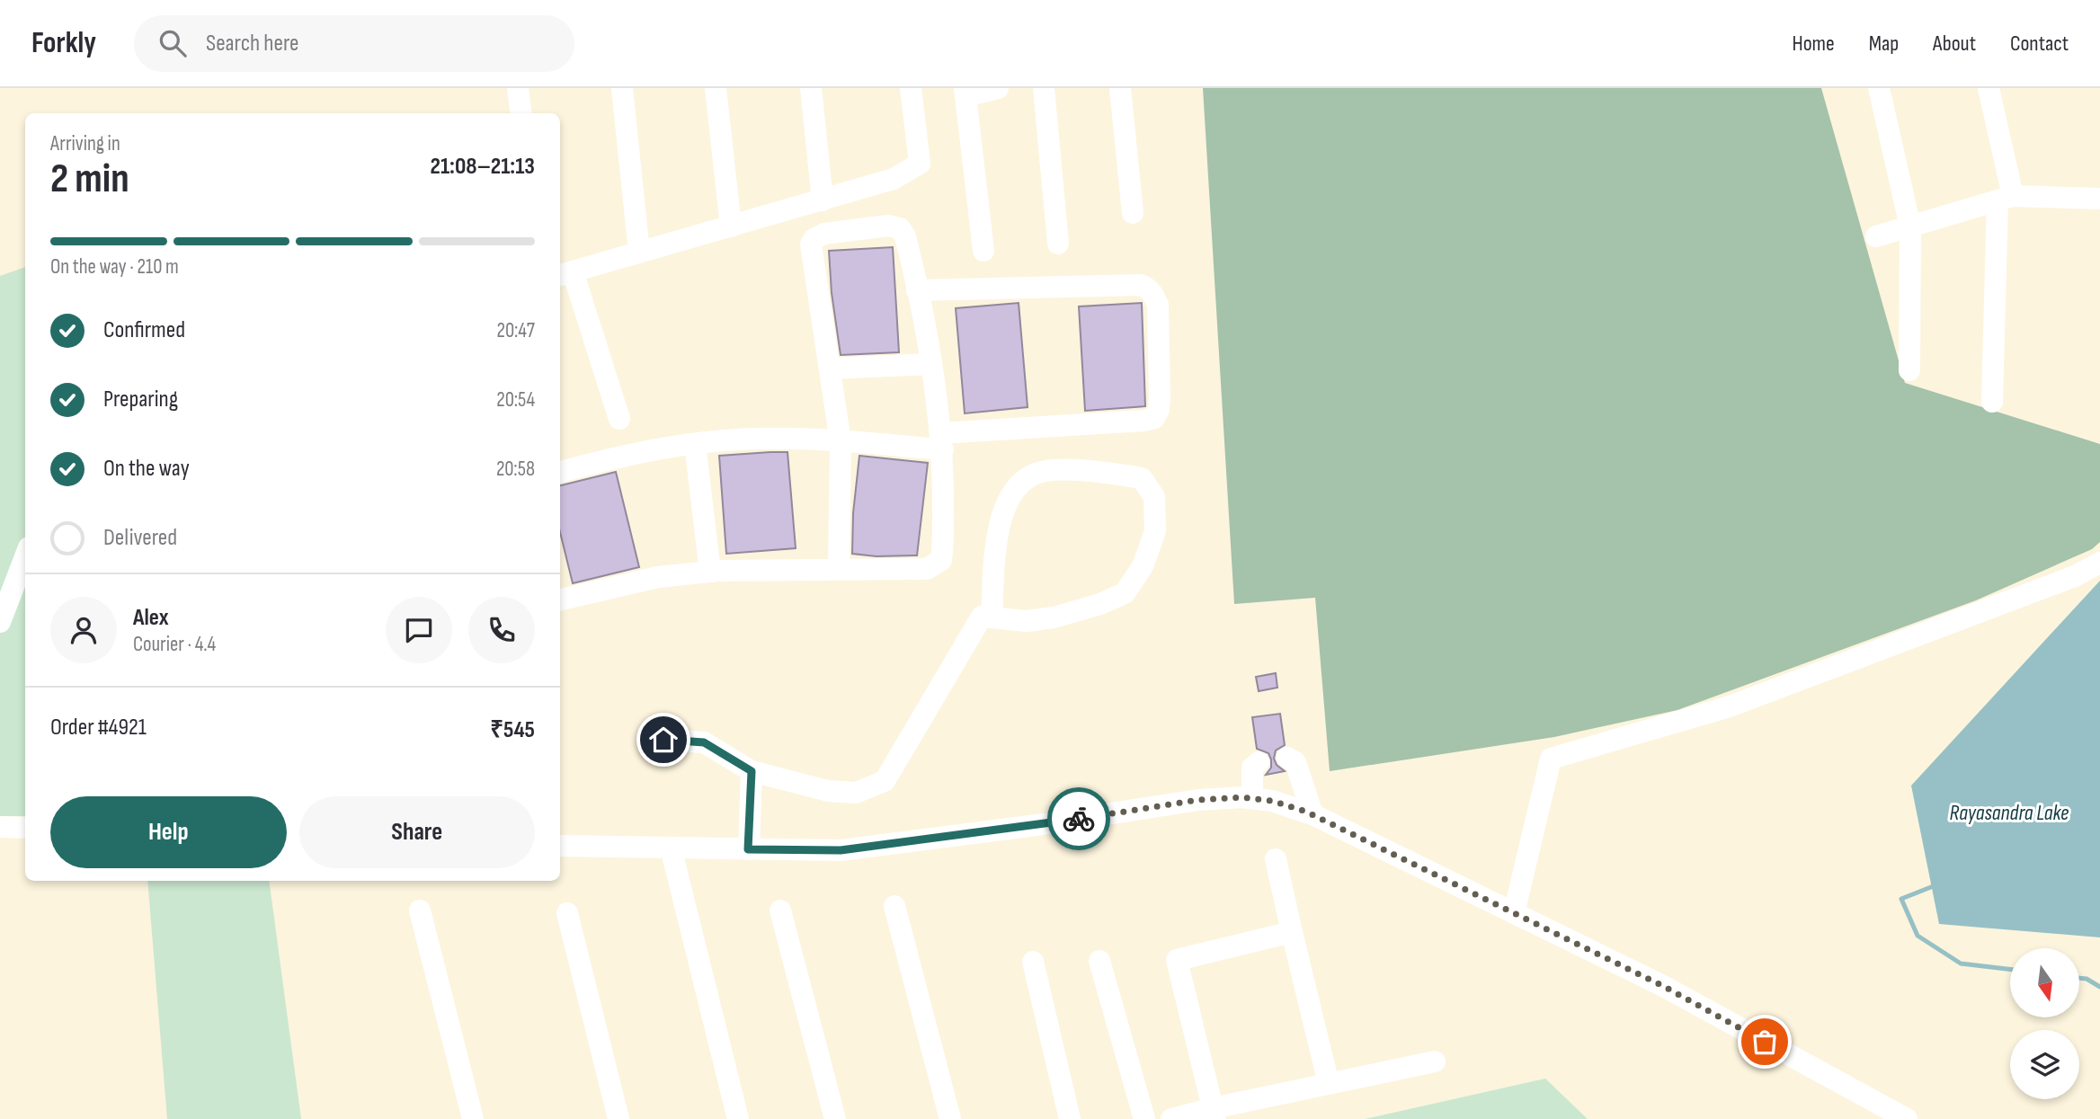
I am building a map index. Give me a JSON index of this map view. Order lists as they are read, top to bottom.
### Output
{
  "water": ["Rayasandra Lake"],
  "north": "bottom",
  "page": {
    "header": "Forkly",
    "search": "Search here",
    "nav": [
      "Home",
      "Map",
      "About",
      "Contact"
    ],
    "heading": ["2 min", "Arriving in", "21:08–21:13"],
    "panel": [
      "Alex",
      "Courier · 4.4",
      "Order #4921",
      "₹545"
    ],
    "bar": "On the way · 210 m",
    "list": [
      ["Confirmed", "20:47"],
      ["Preparing", "20:54"],
      ["On the way", "20:58"],
      "Delivered"
    ],
    "buttons": ["Help", "Share"]
  }
}
